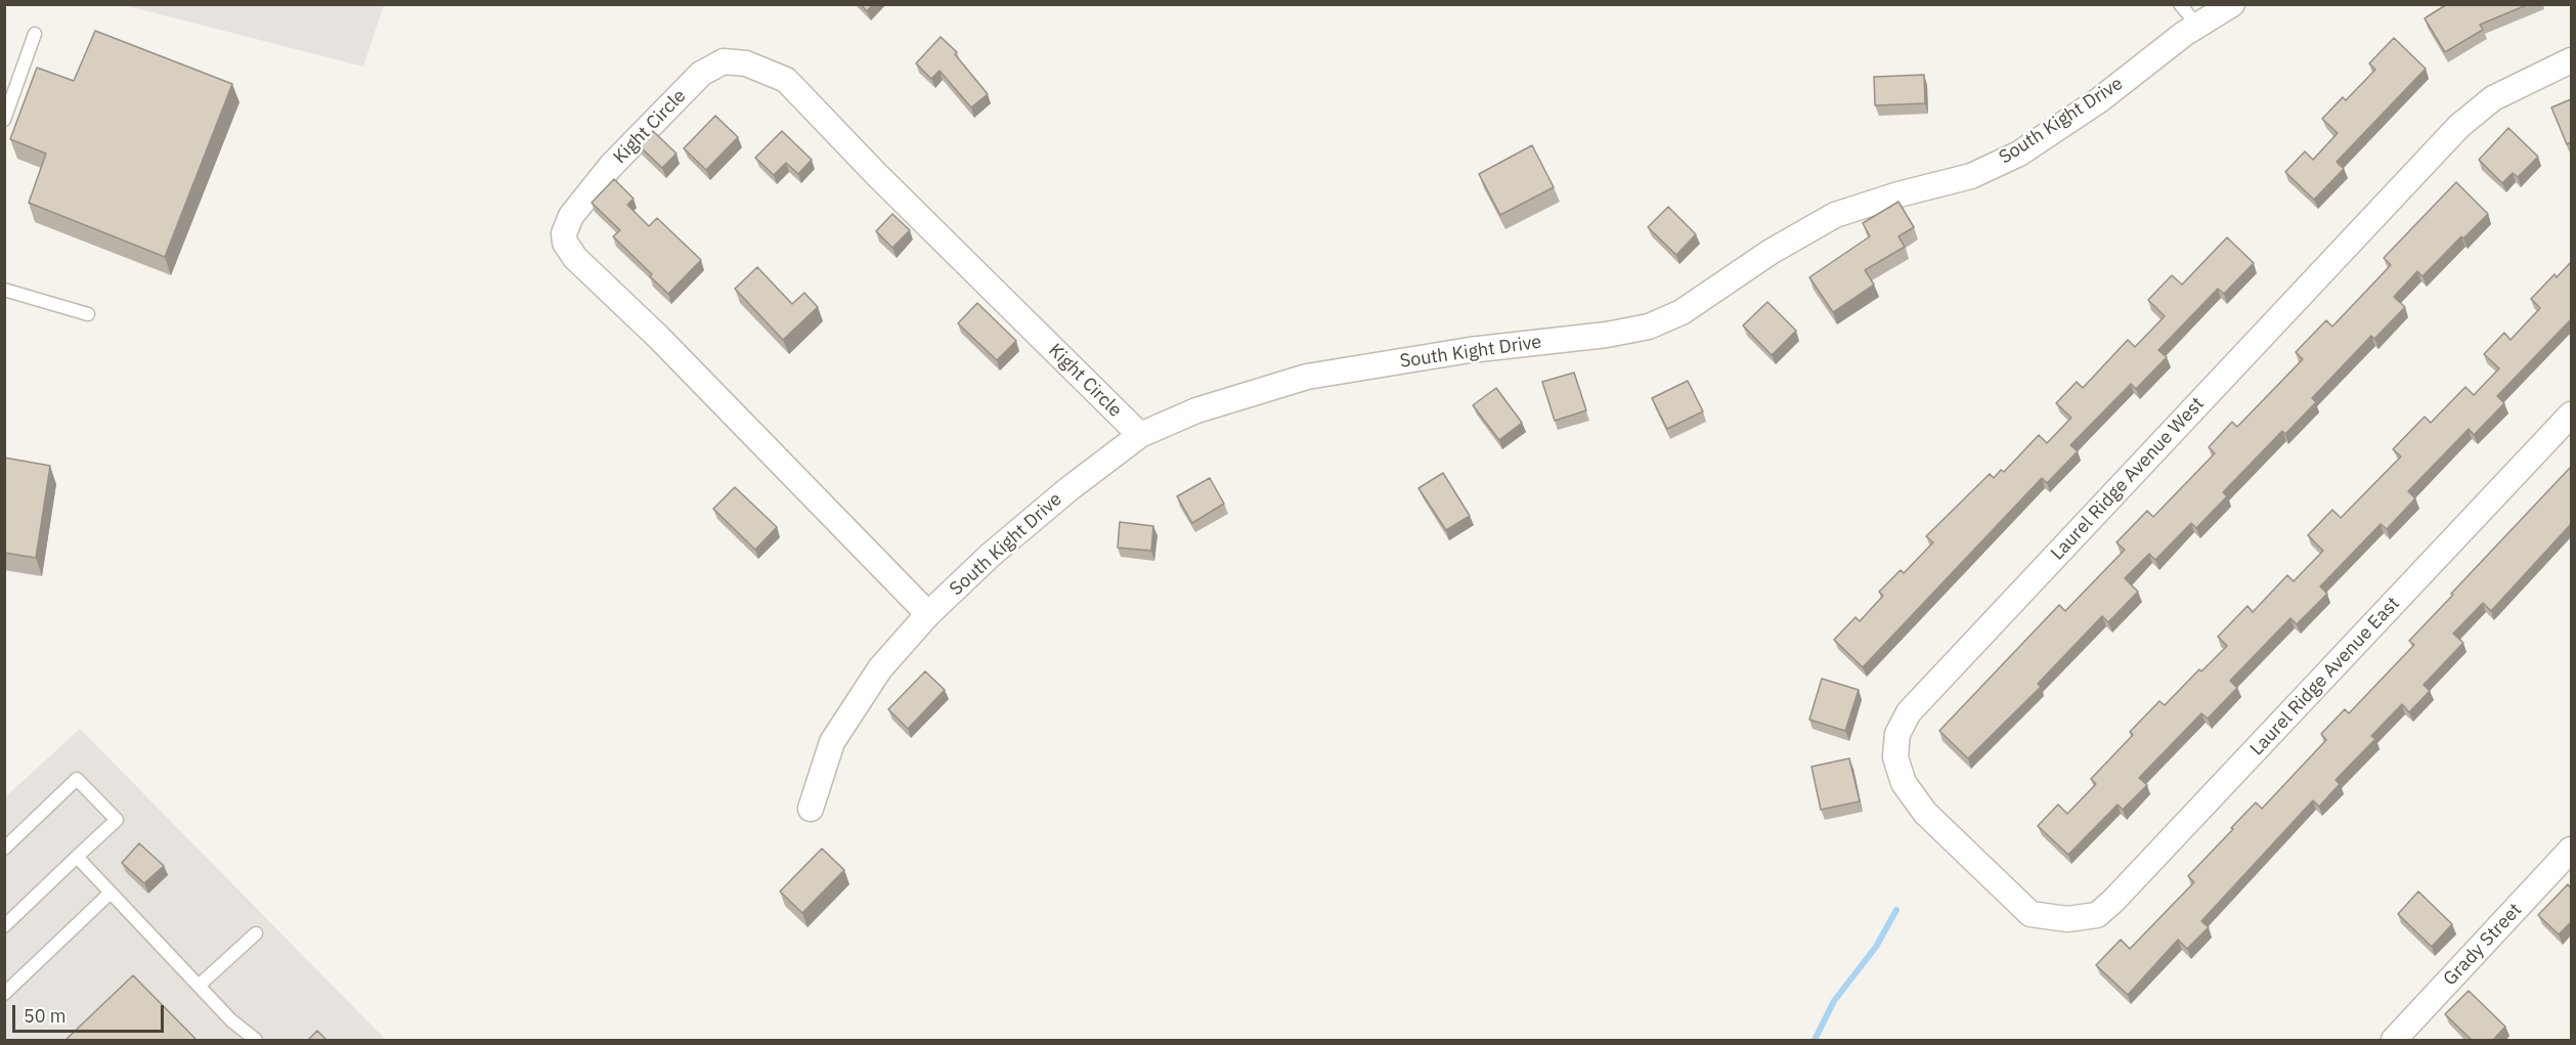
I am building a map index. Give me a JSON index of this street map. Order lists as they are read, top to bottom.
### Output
{
  "streets": {
    "street": [
      "South Kight Drive",
      "Kight Circle",
      "Laurel Ridge Avenue West",
      "Laurel Ridge Avenue East",
      "Grady Street"
    ]
  },
  "crossings": [
    ["South Kight Drive", "Kight Circle"],
    ["Laurel Ridge Avenue West", "Laurel Ridge Avenue East"]
  ],
  "scale_bar": "50 m"
}
